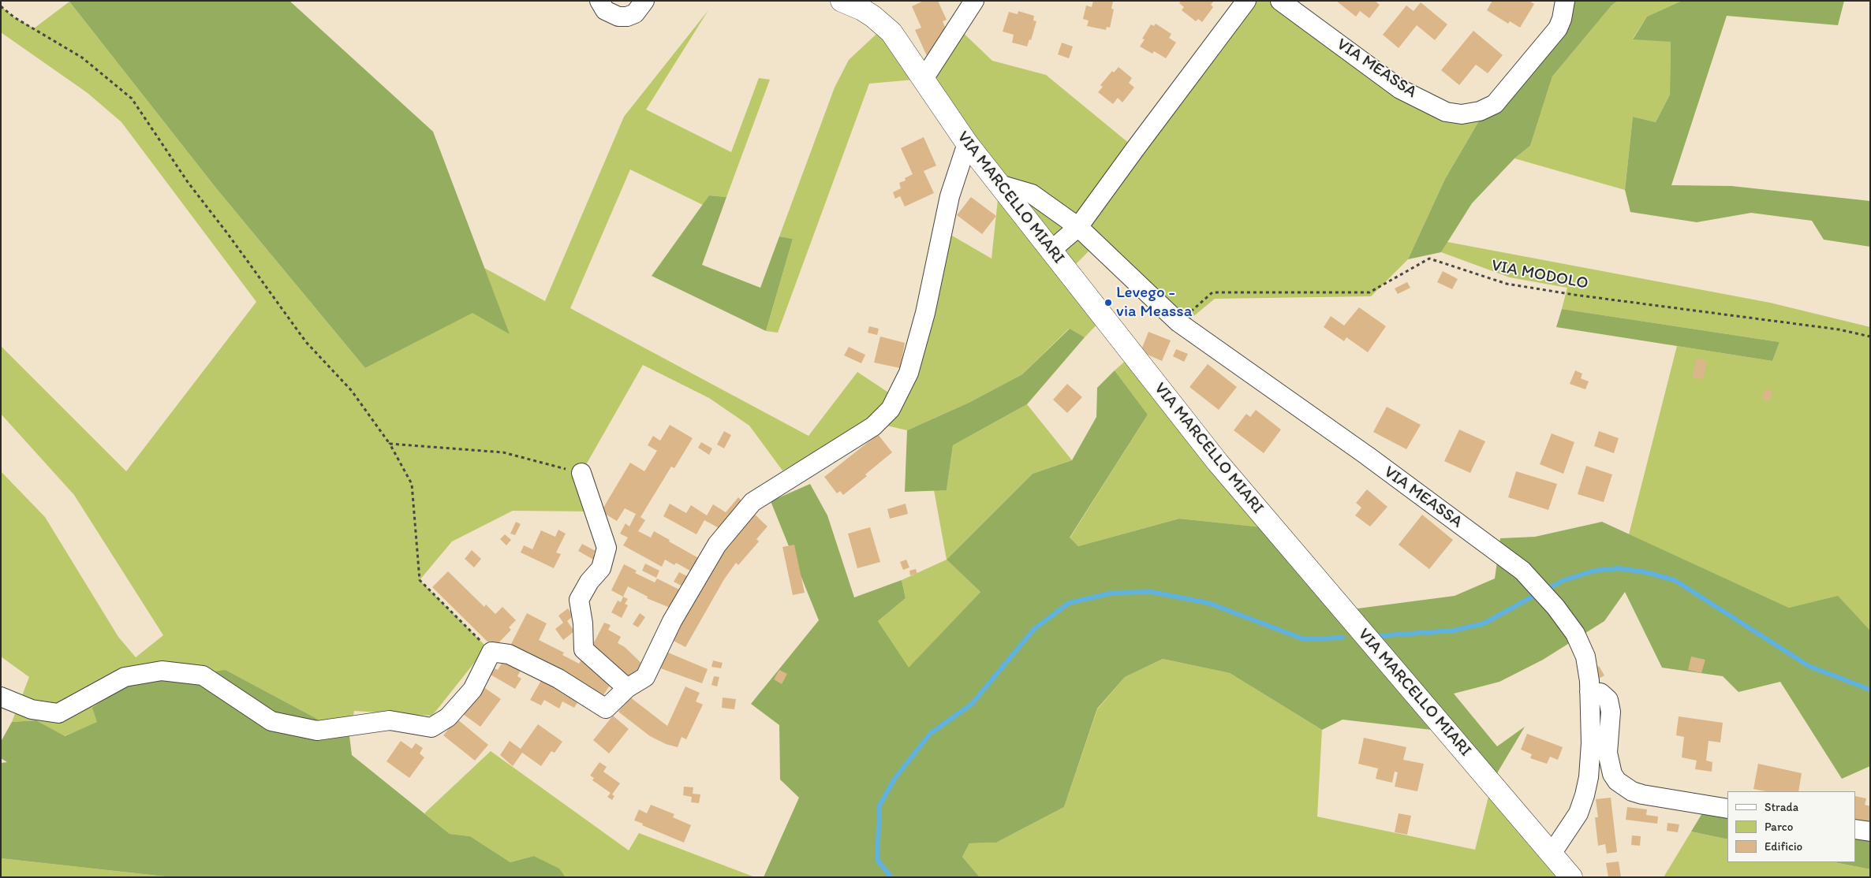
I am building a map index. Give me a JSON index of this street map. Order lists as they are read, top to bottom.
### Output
{
  "streets": {
    "main road": ["VIA MARCELLO MIARI"],
    "street": ["VIA MEASSA"],
    "path": ["VIA MODOLO"]
  },
  "crossings": [
    ["VIA MEASSA", "VIA MARCELLO MIARI"],
    ["VIA MEASSA", "VIA MODOLO"]
  ],
  "places": ["Levego - via Meassa"],
  "legend": ["Strada", "Parco", "Edificio"]
}
